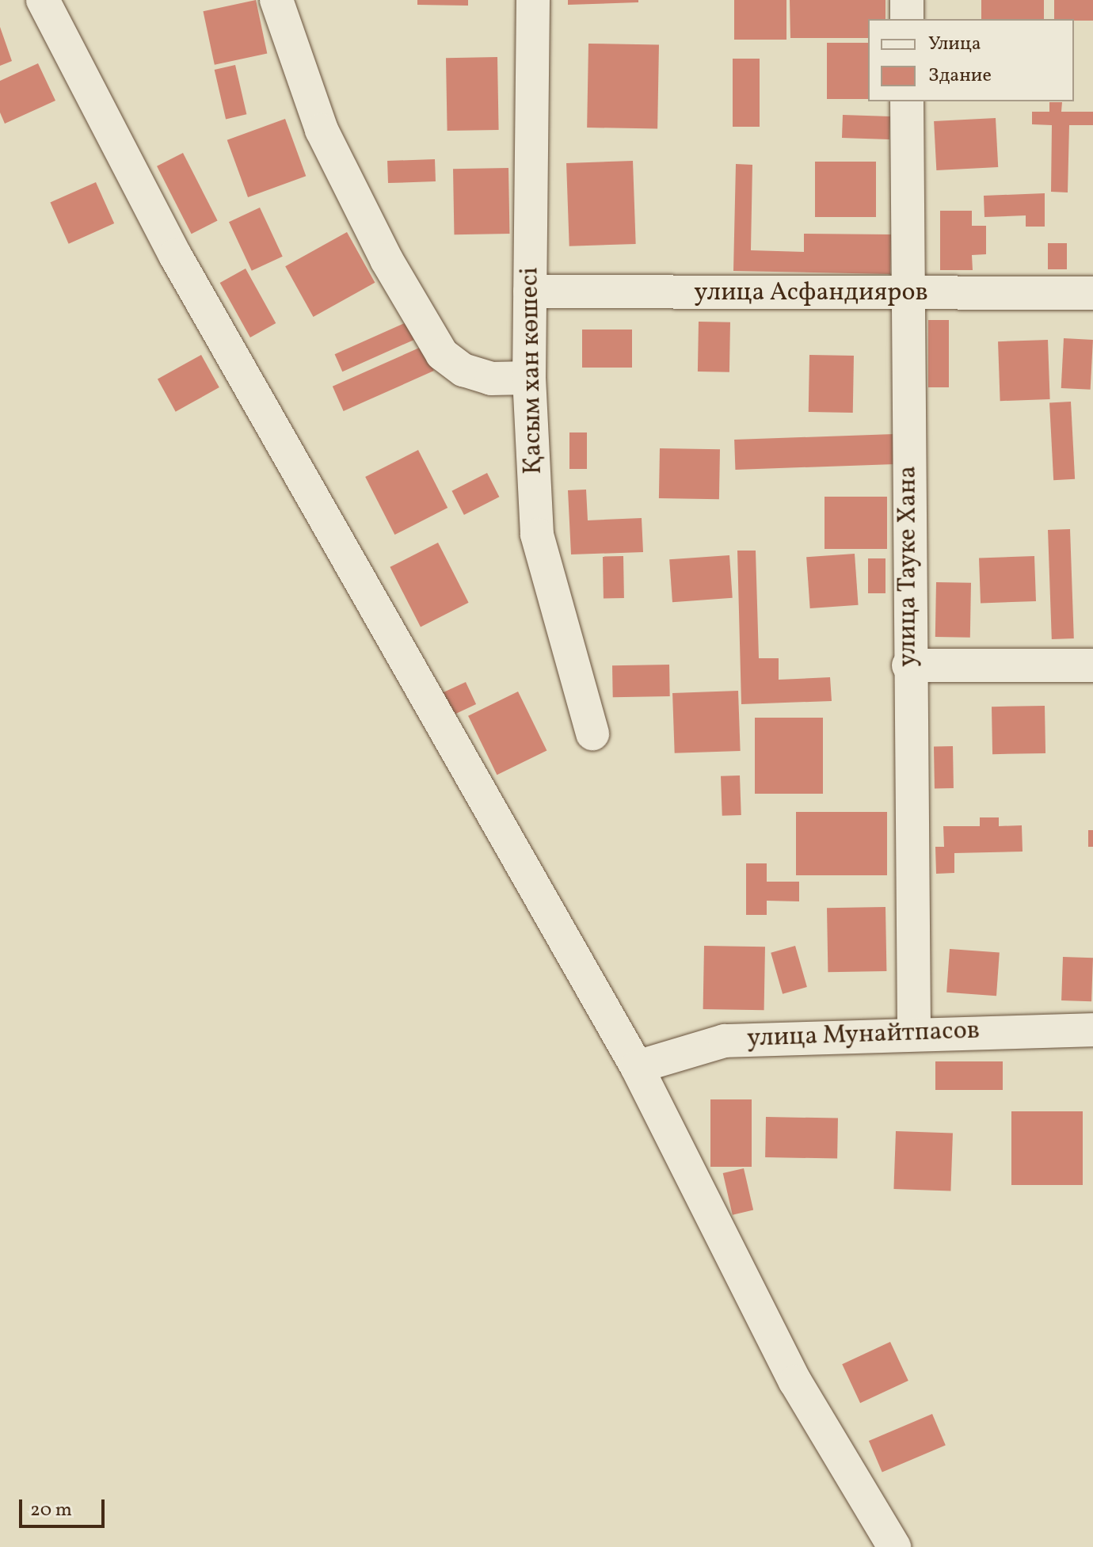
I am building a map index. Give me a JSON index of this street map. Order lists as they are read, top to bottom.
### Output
{
  "streets": {
    "street": [
      "улица Асфандияров",
      "Қасым хан көшесі",
      "улица Тауке Хана",
      "улица Мунайтпасов"
    ]
  },
  "crossings": [
    ["улица Асфандияров", "Қасым хан көшесі"],
    ["улица Асфандияров", "улица Тауке Хана"],
    ["улица Тауке Хана", "улица Мунайтпасов"]
  ],
  "legend": ["Улица", "Здание"],
  "scale_bar": "20 m"
}
